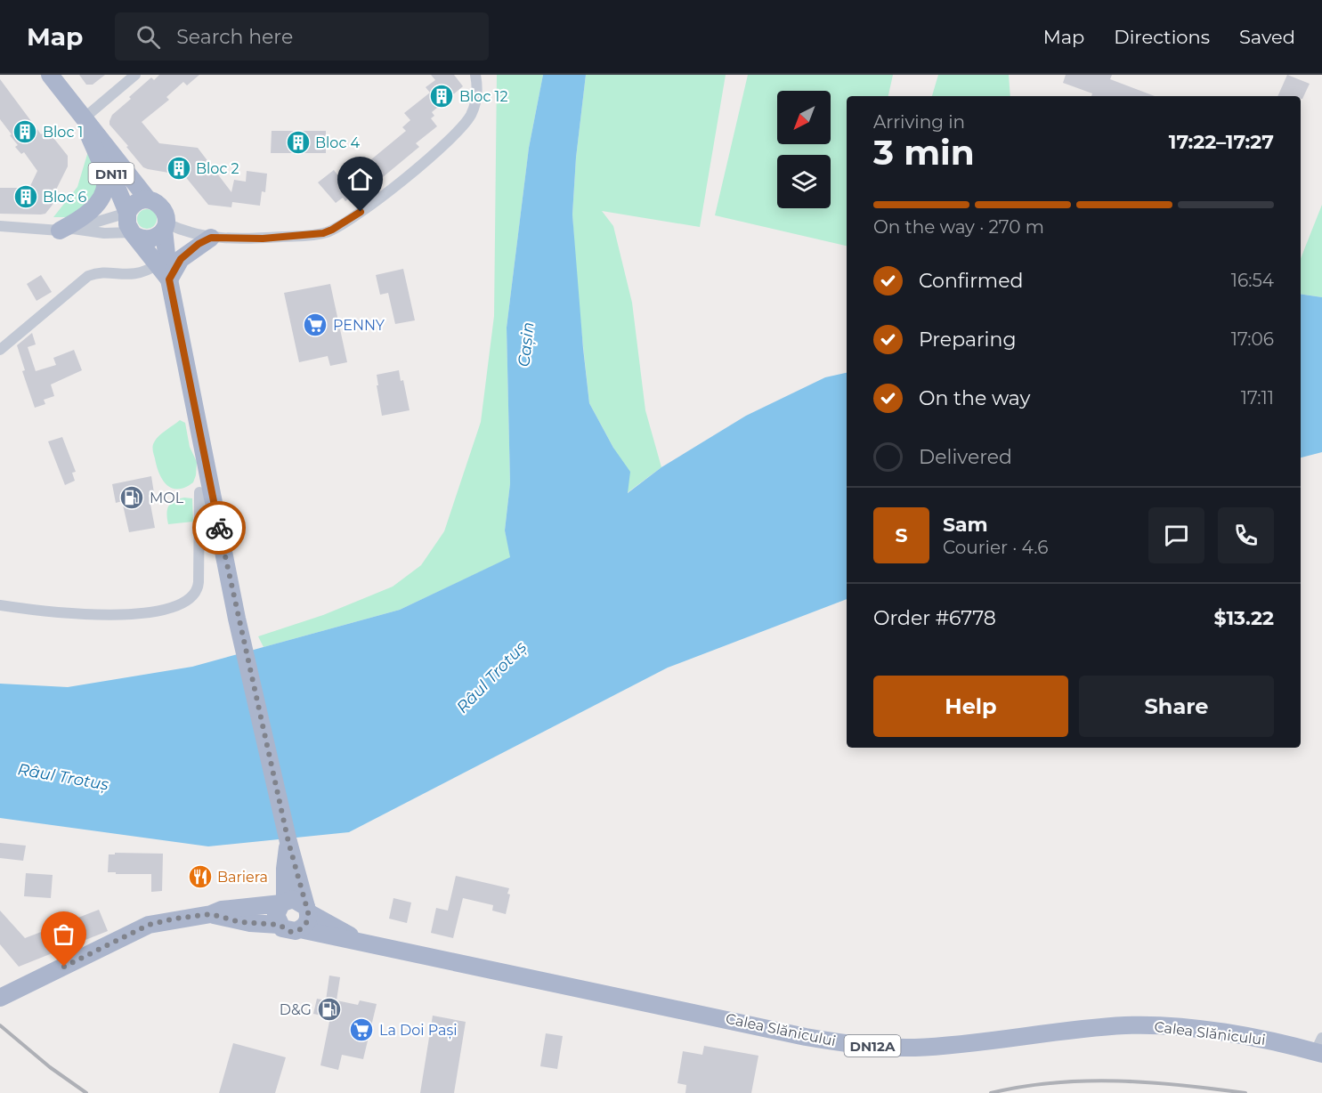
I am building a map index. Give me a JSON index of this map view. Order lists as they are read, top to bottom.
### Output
{
  "streets": {
    "main road": ["DN11", "Calea Slănicului", "DN12A"]
  },
  "crossings": [
    ["DN11", "Calea Slănicului"]
  ],
  "water": ["Cașin", "Râul Trotuș"],
  "places": {
    "building": [
      "Bloc 12",
      "Bloc 1",
      "Bloc 4",
      "Bloc 2",
      "Bloc 6"
    ],
    "supermarket": ["PENNY", "La Doi Pași"],
    "fuel station": ["MOL", "D&G"],
    "restaurant": ["Bariera"]
  },
  "north": "bottom left",
  "page": {
    "header": "Map",
    "search": "Search here",
    "nav": ["Map", "Directions", "Saved"],
    "heading": ["3 min", "Arriving in", "17:22–17:27"],
    "panel": [
      "Sam",
      "Courier · 4.6",
      "Order #6778",
      "$13.22"
    ],
    "bar": "On the way · 270 m",
    "list": [
      ["Confirmed", "16:54"],
      ["Preparing", "17:06"],
      ["On the way", "17:11"],
      "Delivered"
    ],
    "round": "S",
    "buttons": ["Help", "Share"]
  }
}
